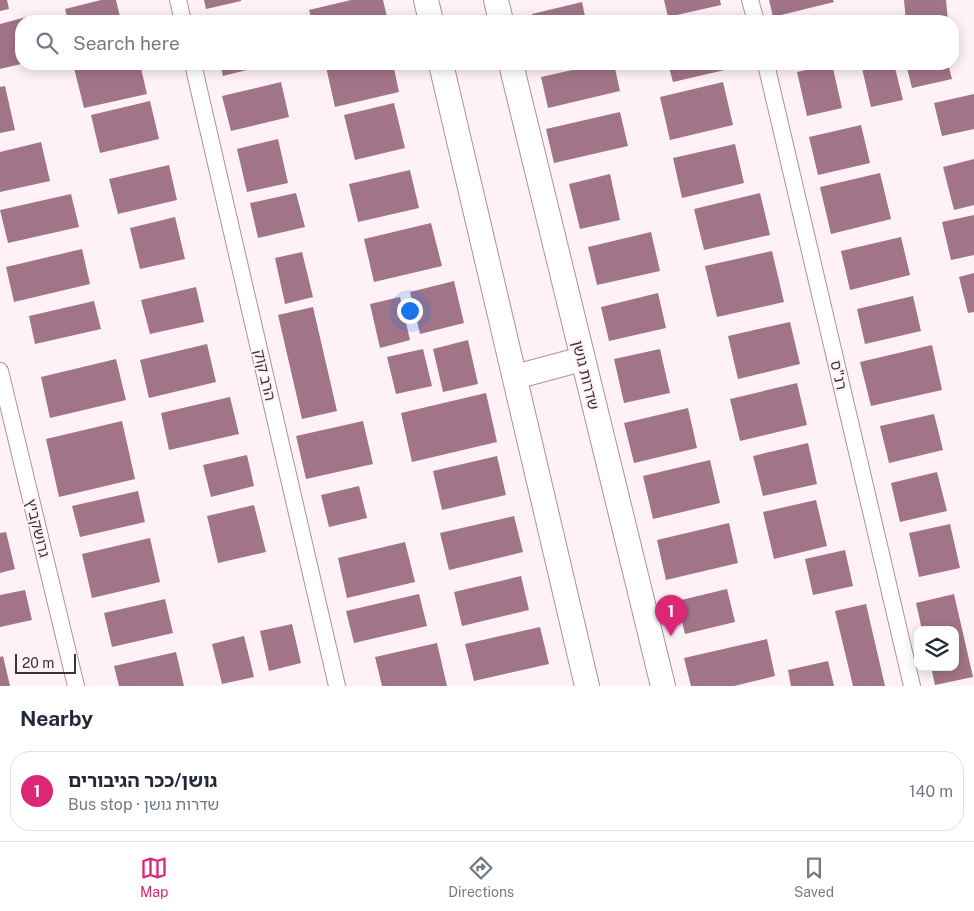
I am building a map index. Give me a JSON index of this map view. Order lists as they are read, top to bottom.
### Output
{
  "streets": {
    "street": [
      "הרב קוק",
      "שדרות גושן",
      "רנ\"ס",
      "גרושקביץ"
    ]
  },
  "scale_bar": "20 m",
  "page": {
    "search": "Search here",
    "pins": "1",
    "scale": "20 m",
    "heading": "Nearby",
    "list": [
      {
        "mark": "1",
        "name": "גושן/ככר הגיבורים",
        "note": "Bus stop · שדרות גושן",
        "value": "140 m"
      }
    ],
    "nav": ["Map", "Directions", "Saved"]
  }
}
